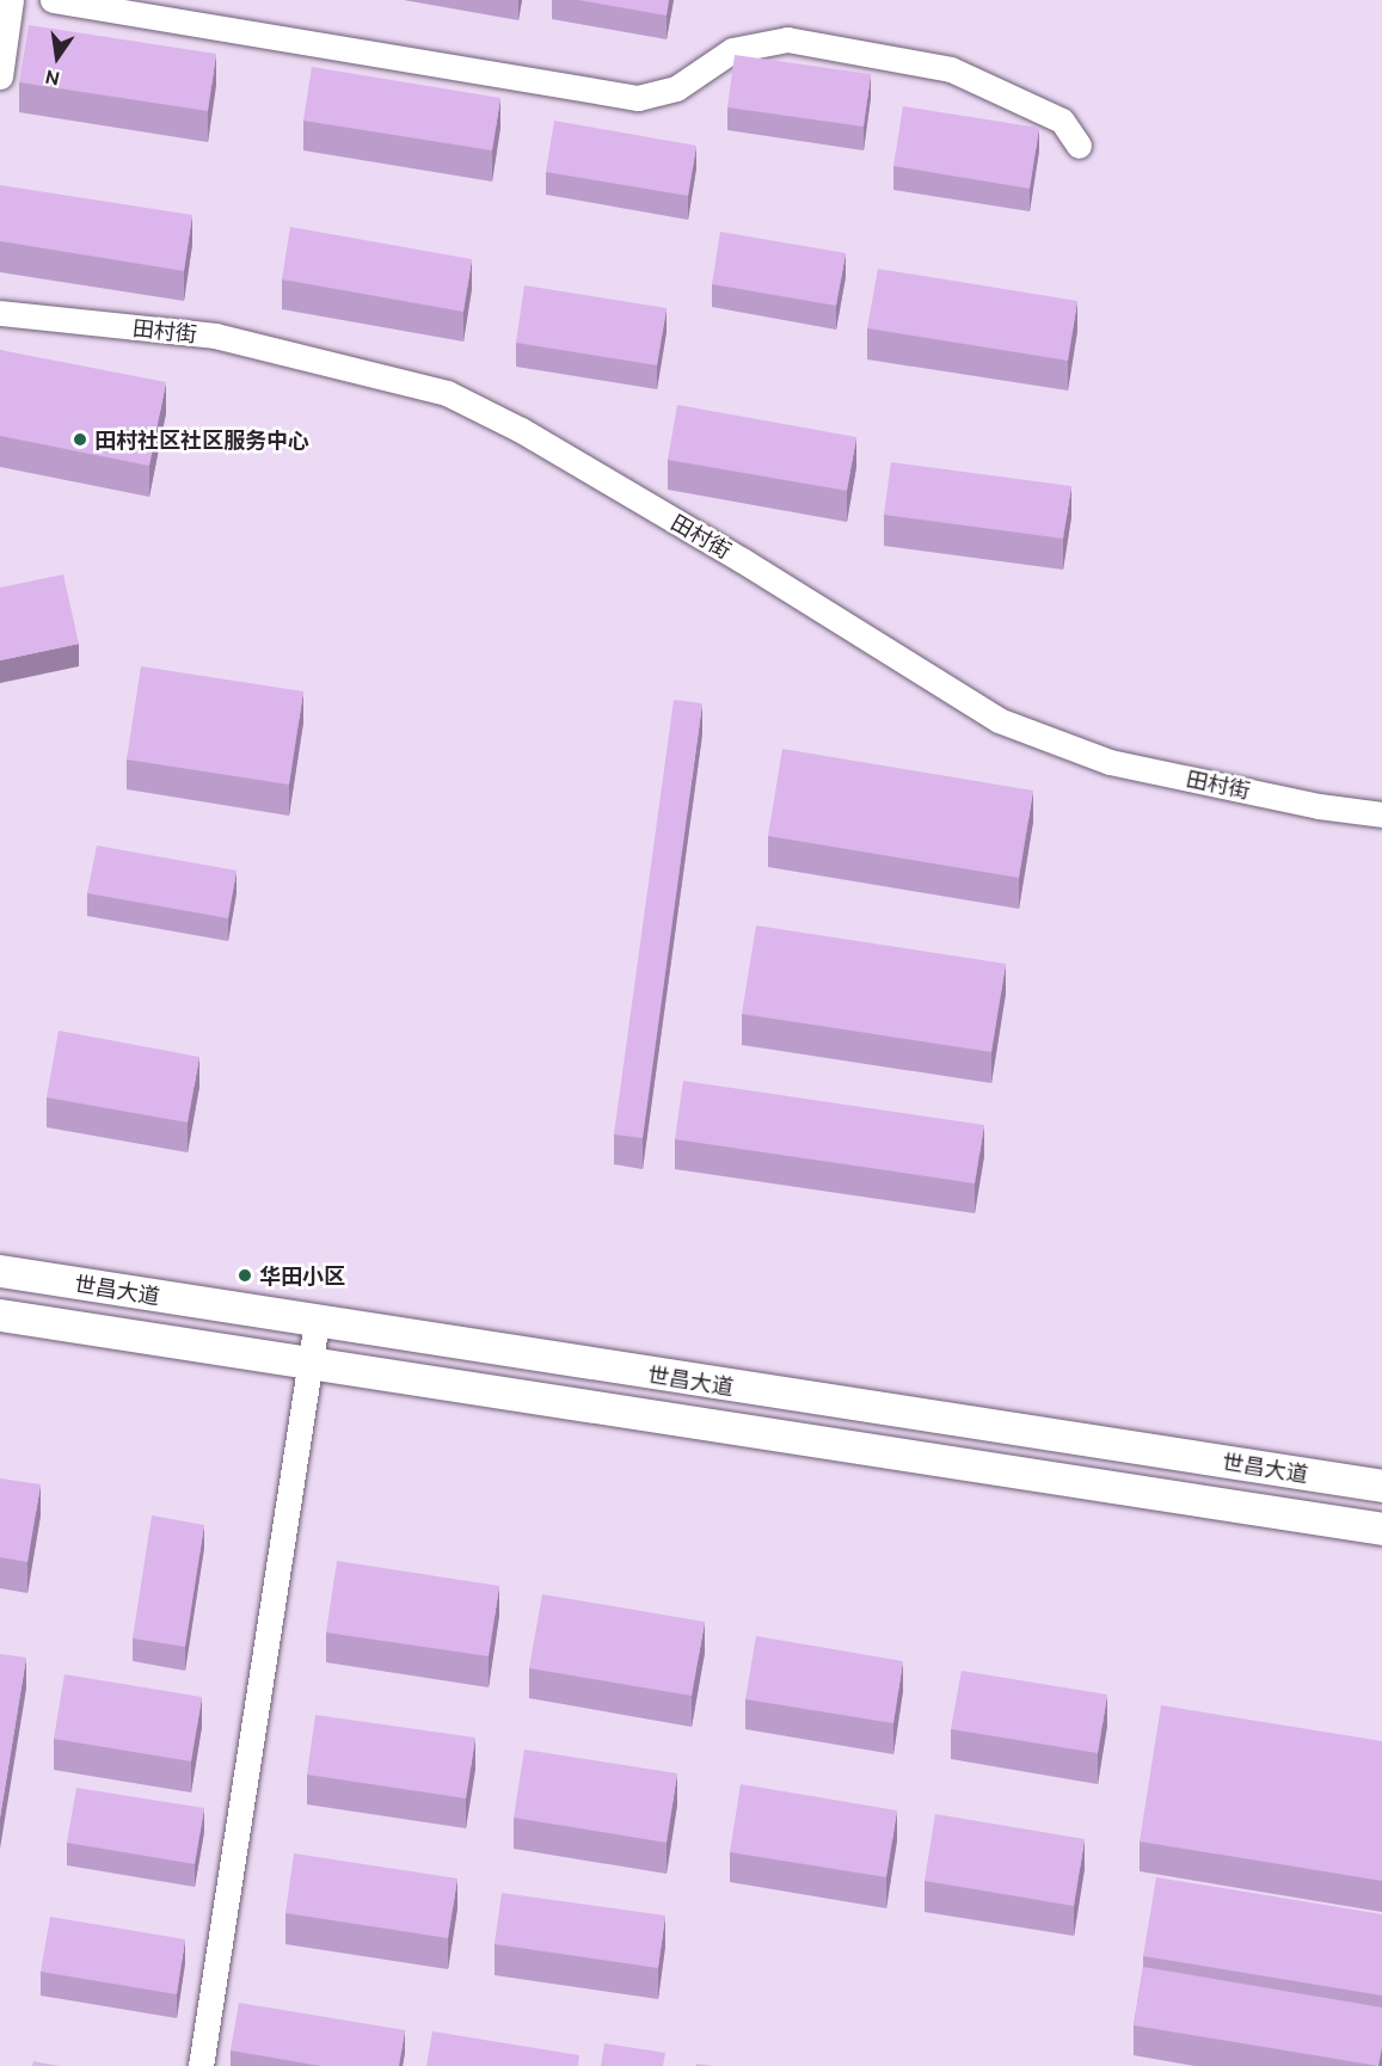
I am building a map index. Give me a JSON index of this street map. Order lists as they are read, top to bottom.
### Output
{
  "streets": {
    "main road": ["世昌大道"],
    "street": ["田村街"]
  },
  "places": ["田村社区社区服务中心", "华田小区"],
  "north": "bottom"
}
